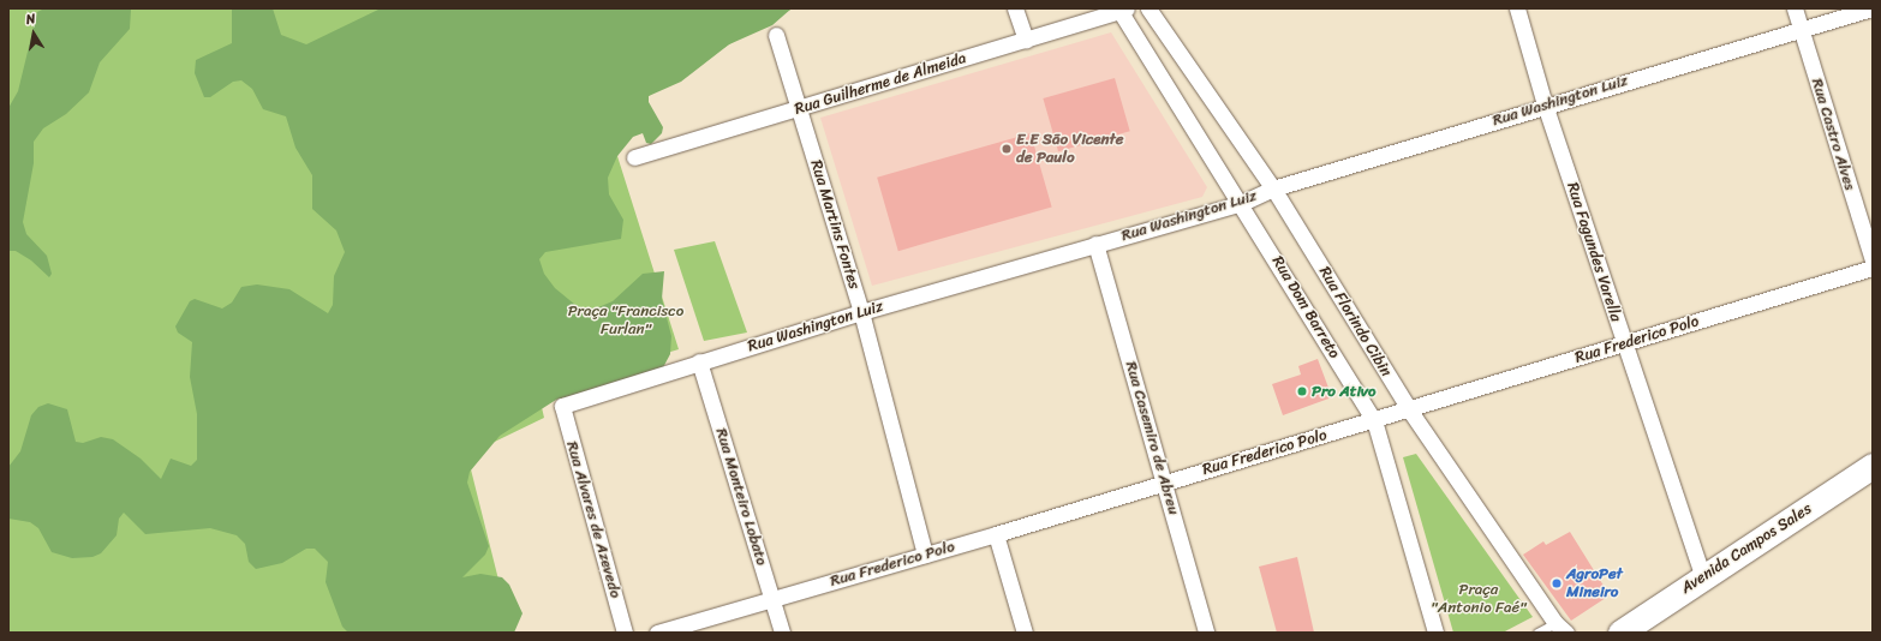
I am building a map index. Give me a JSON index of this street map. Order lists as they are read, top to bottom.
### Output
{
  "streets": {
    "main road": ["Avenida Campos Sales"],
    "street": [
      "Rua Guilherme de Almeida",
      "Rua Washington Luiz",
      "Rua Castro Alves",
      "Rua Martins Fontes",
      "Rua Fagundes Varella",
      "Rua Dom Barreto",
      "Rua Florindo Cibin",
      "Rua Frederico Polo",
      "Rua Casemiro de Abreu",
      "Rua Monteiro Lobato",
      "Rua Alvares de Azevedo"
    ]
  },
  "crossings": [
    ["Rua Guilherme de Almeida", "Rua Martins Fontes"],
    ["Rua Guilherme de Almeida", "Rua Dom Barreto"],
    ["Rua Washington Luiz", "Rua Castro Alves"],
    ["Rua Washington Luiz", "Rua Martins Fontes"],
    ["Rua Washington Luiz", "Rua Fagundes Varella"],
    ["Rua Washington Luiz", "Rua Dom Barreto"],
    ["Rua Washington Luiz", "Rua Florindo Cibin"],
    ["Rua Washington Luiz", "Rua Casemiro de Abreu"],
    ["Rua Washington Luiz", "Rua Monteiro Lobato"],
    ["Rua Washington Luiz", "Rua Alvares de Azevedo"],
    ["Rua Martins Fontes", "Rua Frederico Polo"],
    ["Rua Fagundes Varella", "Rua Frederico Polo"],
    ["Rua Fagundes Varella", "Avenida Campos Sales"],
    ["Rua Dom Barreto", "Rua Frederico Polo"],
    ["Rua Florindo Cibin", "Rua Frederico Polo"],
    ["Rua Frederico Polo", "Rua Casemiro de Abreu"],
    ["Rua Frederico Polo", "Rua Monteiro Lobato"]
  ],
  "parks": ["Praça \"Francisco Furlan\"", "Praça \"Antonio Faé\""],
  "places": ["E.E São Vicente de Paulo", "Pro Ativo", "AgroPet Mineiro"],
  "north": "top"
}
